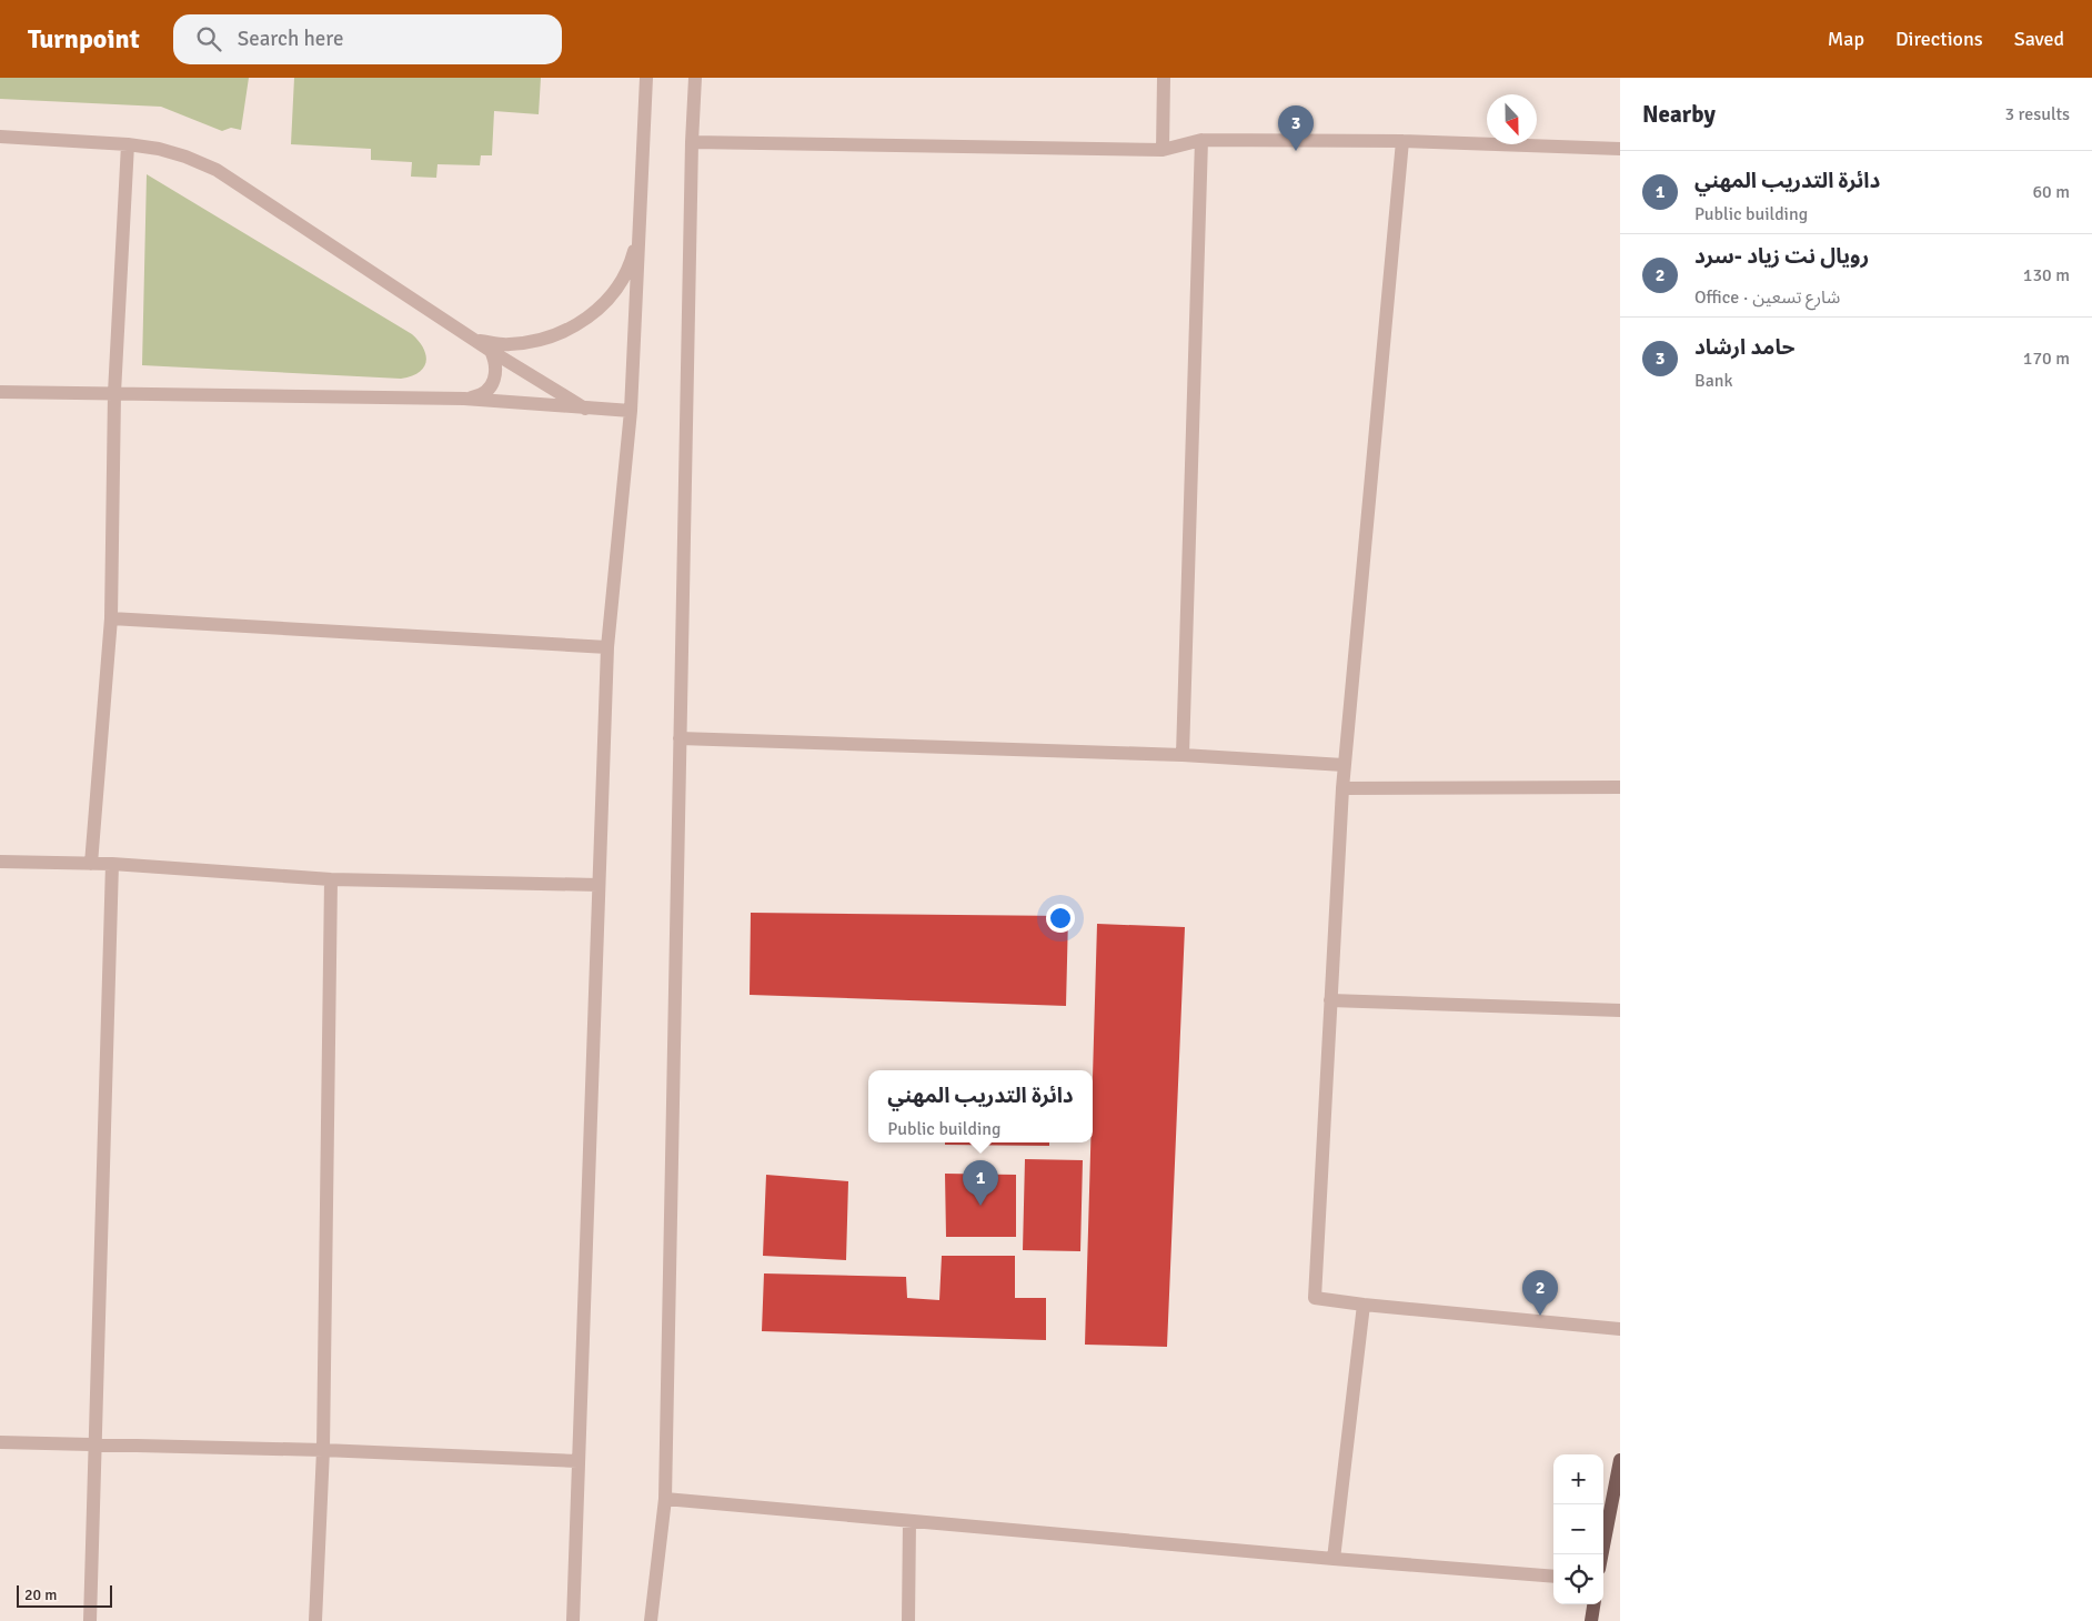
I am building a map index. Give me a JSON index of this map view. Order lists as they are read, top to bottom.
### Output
{
  "scale_bar": "20 m",
  "north": "bottom",
  "page": {
    "header": "Turnpoint",
    "search": "Search here",
    "nav": ["Map", "Directions", "Saved"],
    "heading": ["Nearby", "3 results"],
    "pins": ["3", "1", "2"],
    "list": [
      {
        "mark": "1",
        "name": "دائرة التدريب المهني",
        "note": "Public building",
        "value": "60 m"
      },
      {
        "mark": "2",
        "name": "رويال نت زياد -سرد",
        "note": "Office · شارع تسعين",
        "value": "130 m"
      },
      {
        "mark": "3",
        "name": "حامد ارشاد",
        "note": "Bank",
        "value": "170 m"
      }
    ],
    "popup": ["دائرة التدريب المهني", "Public building"],
    "map_buttons": ["+", "−"],
    "scale": "20 m"
  }
}
